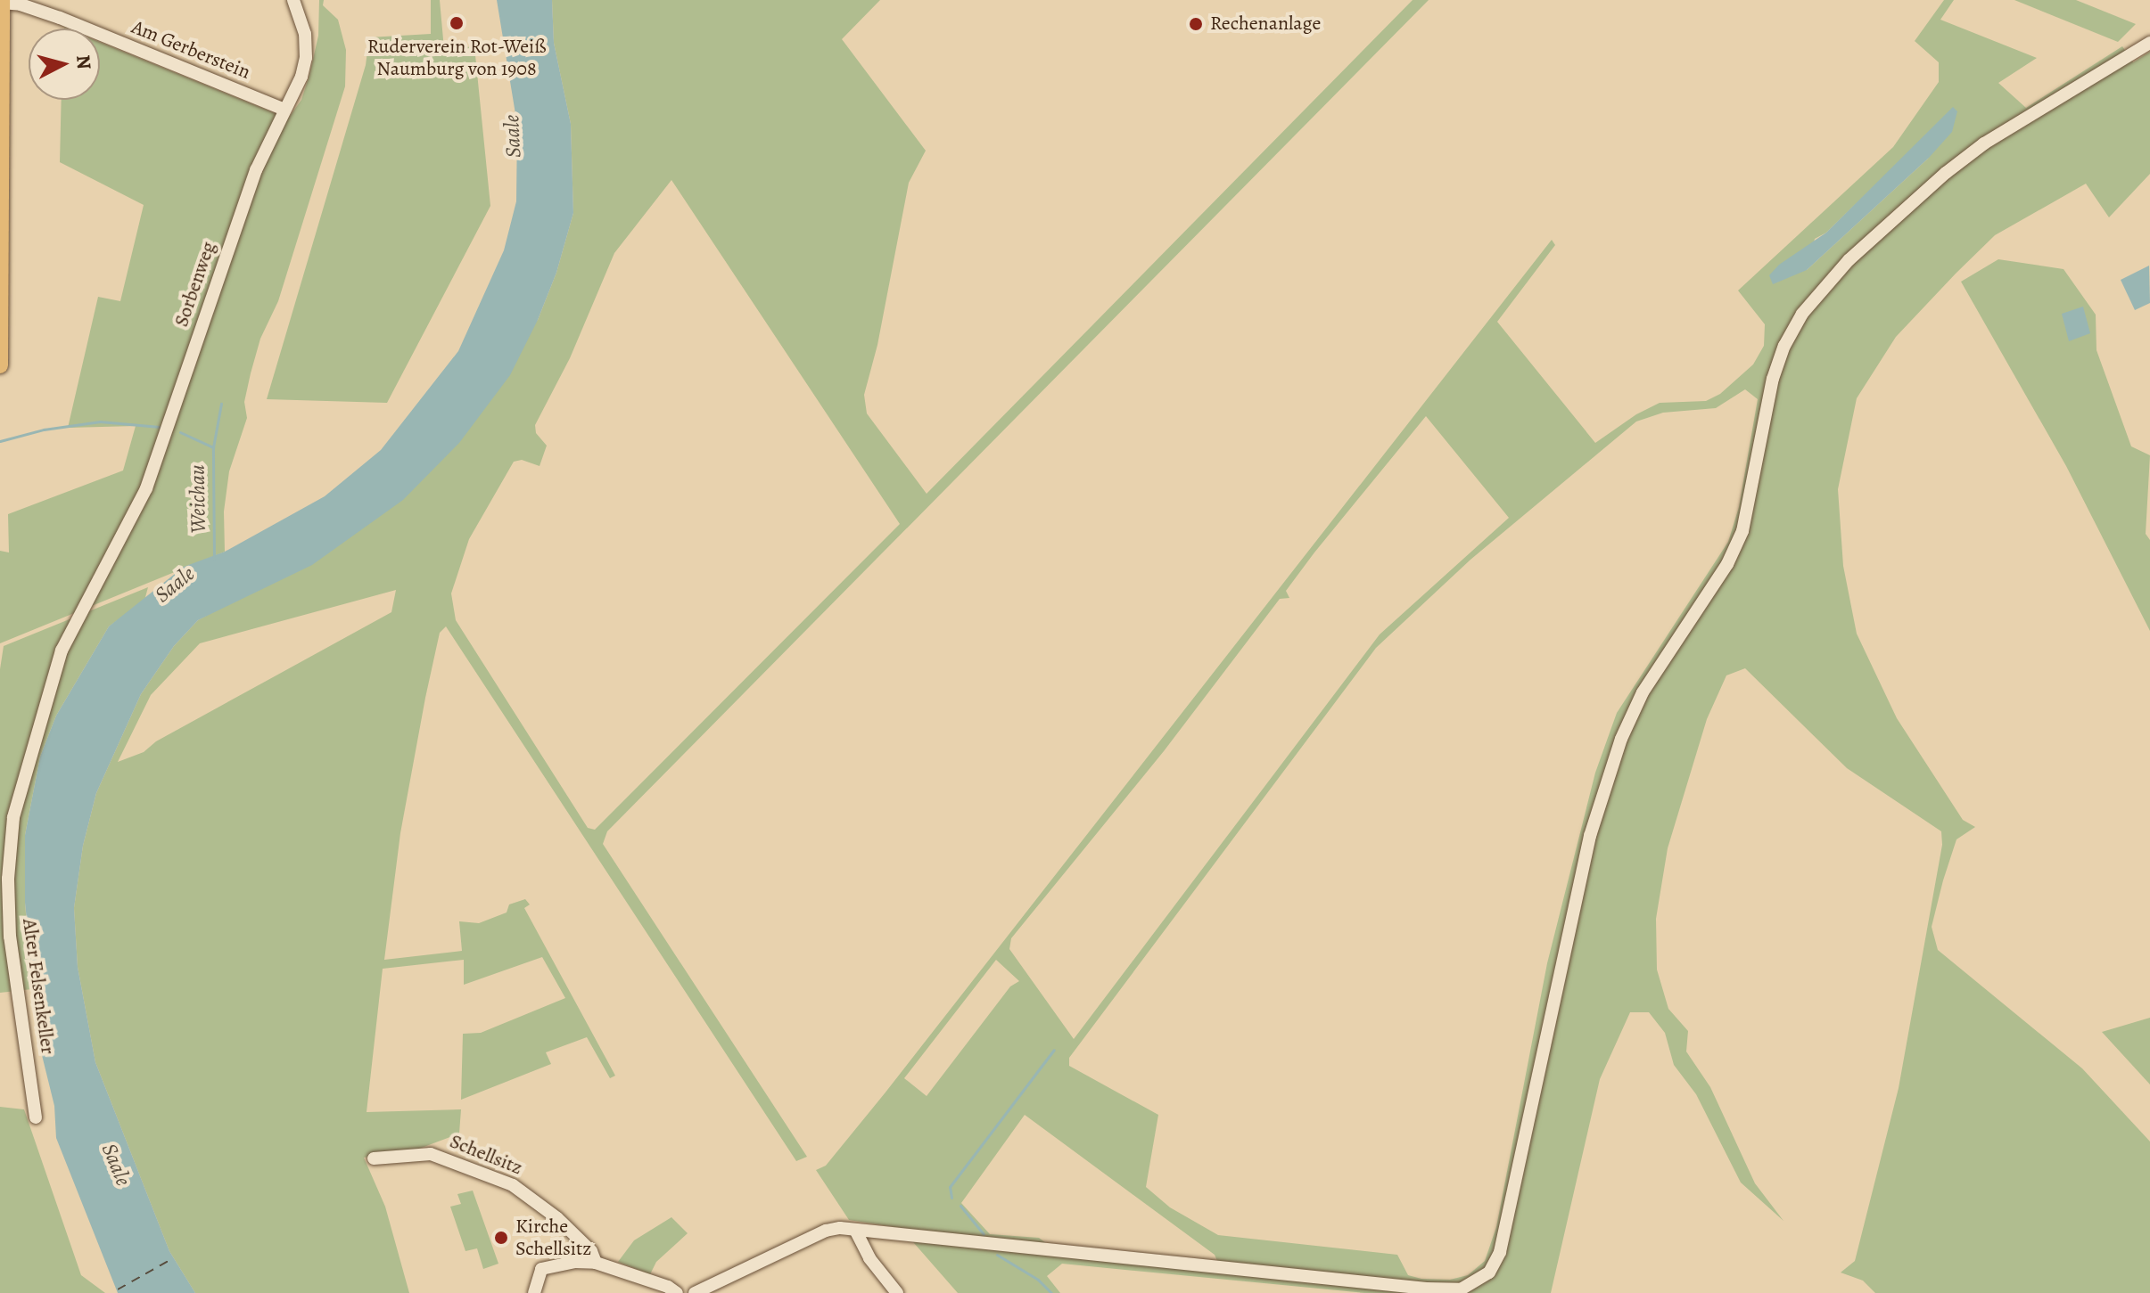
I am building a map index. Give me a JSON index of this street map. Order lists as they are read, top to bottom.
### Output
{
  "streets": {
    "street": [
      "Am Gerberstein",
      "Sorbenweg",
      "Alter Felsenkeller",
      "Schellsitz"
    ]
  },
  "crossings": [
    ["Am Gerberstein", "Sorbenweg"],
    ["Sorbenweg", "Alter Felsenkeller"]
  ],
  "water": ["Saale", "Weichau"],
  "places": ["Ruderverein Rot-Weiß Naumburg von 1908", "Rechenanlage", "Kirche Schellsitz"],
  "north": "right"
}
